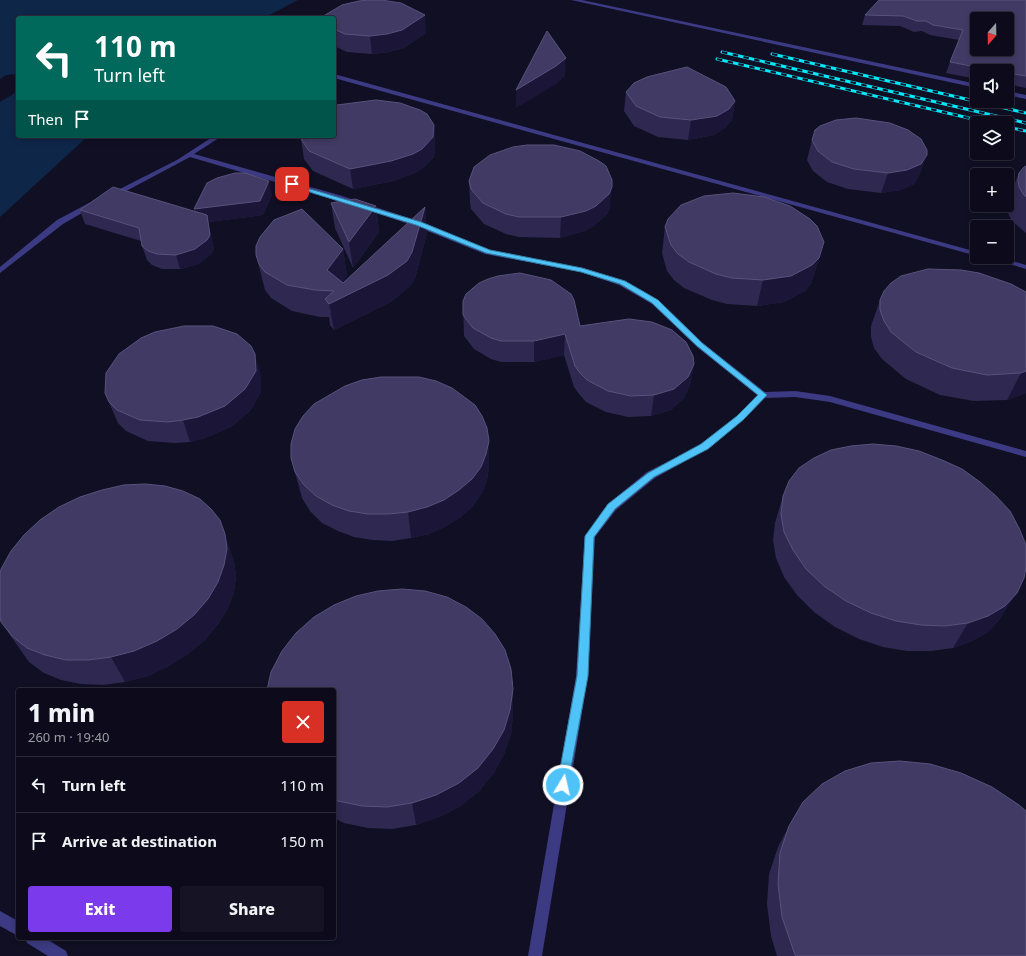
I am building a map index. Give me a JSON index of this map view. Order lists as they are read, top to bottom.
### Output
{
  "north": "bottom",
  "page": {
    "map_buttons": ["+", "−"],
    "turn": ["110 m", "Turn left"],
    "then": "Then",
    "heading": ["1 min", "260 m · 19:40"],
    "list": [
      {
        "name": "Turn left",
        "value": "110 m"
      },
      {
        "name": "Arrive at destination",
        "value": "150 m"
      }
    ],
    "buttons": ["Exit", "Share"]
  }
}
